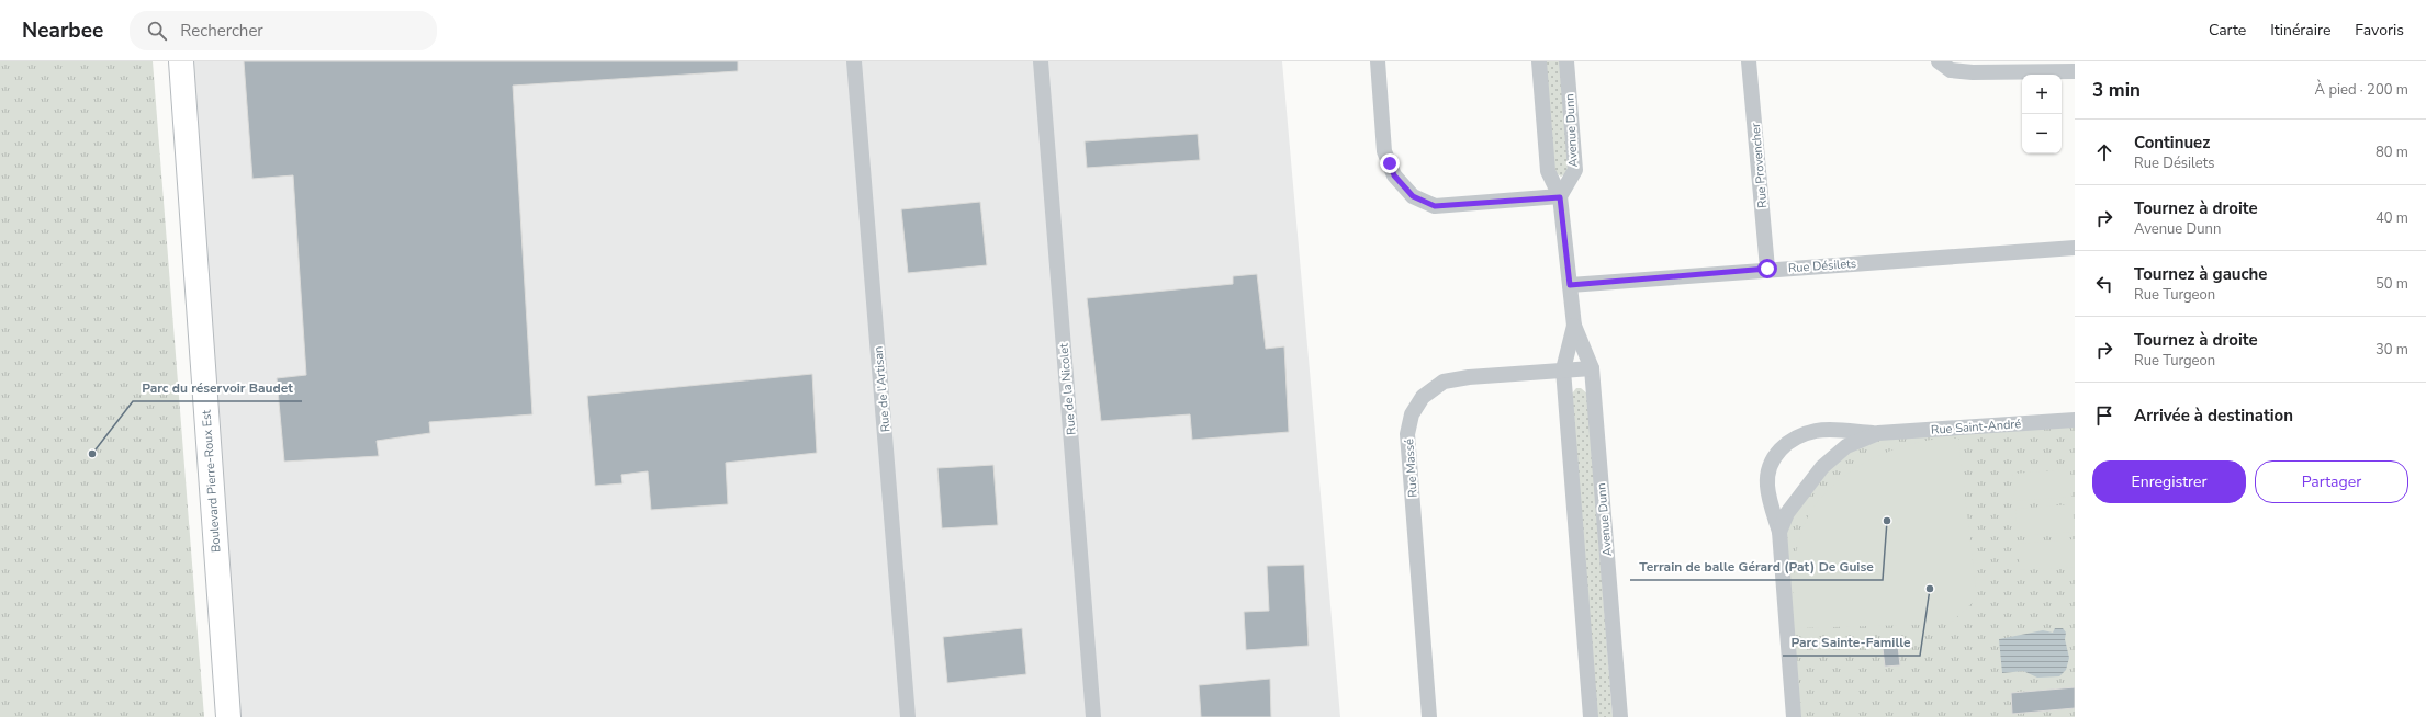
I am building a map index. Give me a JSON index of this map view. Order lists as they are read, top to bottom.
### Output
{
  "streets": {
    "main road": ["Boulevard Pierre-Roux Est"],
    "street": [
      "Avenue Dunn",
      "Rue Provencher",
      "Rue Désilets",
      "Rue de l'Artisan",
      "Rue de la Nicolet",
      "Rue Saint-André",
      "Rue Massé"
    ]
  },
  "crossings": [
    ["Avenue Dunn", "Rue Désilets"],
    ["Avenue Dunn", "Rue Massé"],
    ["Rue Provencher", "Rue Désilets"]
  ],
  "places": ["Parc du réservoir Baudet", "Terrain de balle Gérard (Pat) De Guise", "Parc Sainte-Famille"],
  "page": {
    "header": "Nearbee",
    "search": "Rechercher",
    "nav": ["Carte", "Itinéraire", "Favoris"],
    "heading": ["3 min", "À pied · 200 m"],
    "map_buttons": ["+", "−"],
    "list": [
      ["Continuez", "Rue Désilets", "80 m"],
      ["Tournez à droite", "Avenue Dunn", "40 m"],
      ["Tournez à gauche", "Rue Turgeon", "50 m"],
      ["Tournez à droite", "Rue Turgeon", "30 m"],
      "Arrivée à destination"
    ],
    "buttons": ["Enregistrer", "Partager"]
  }
}
